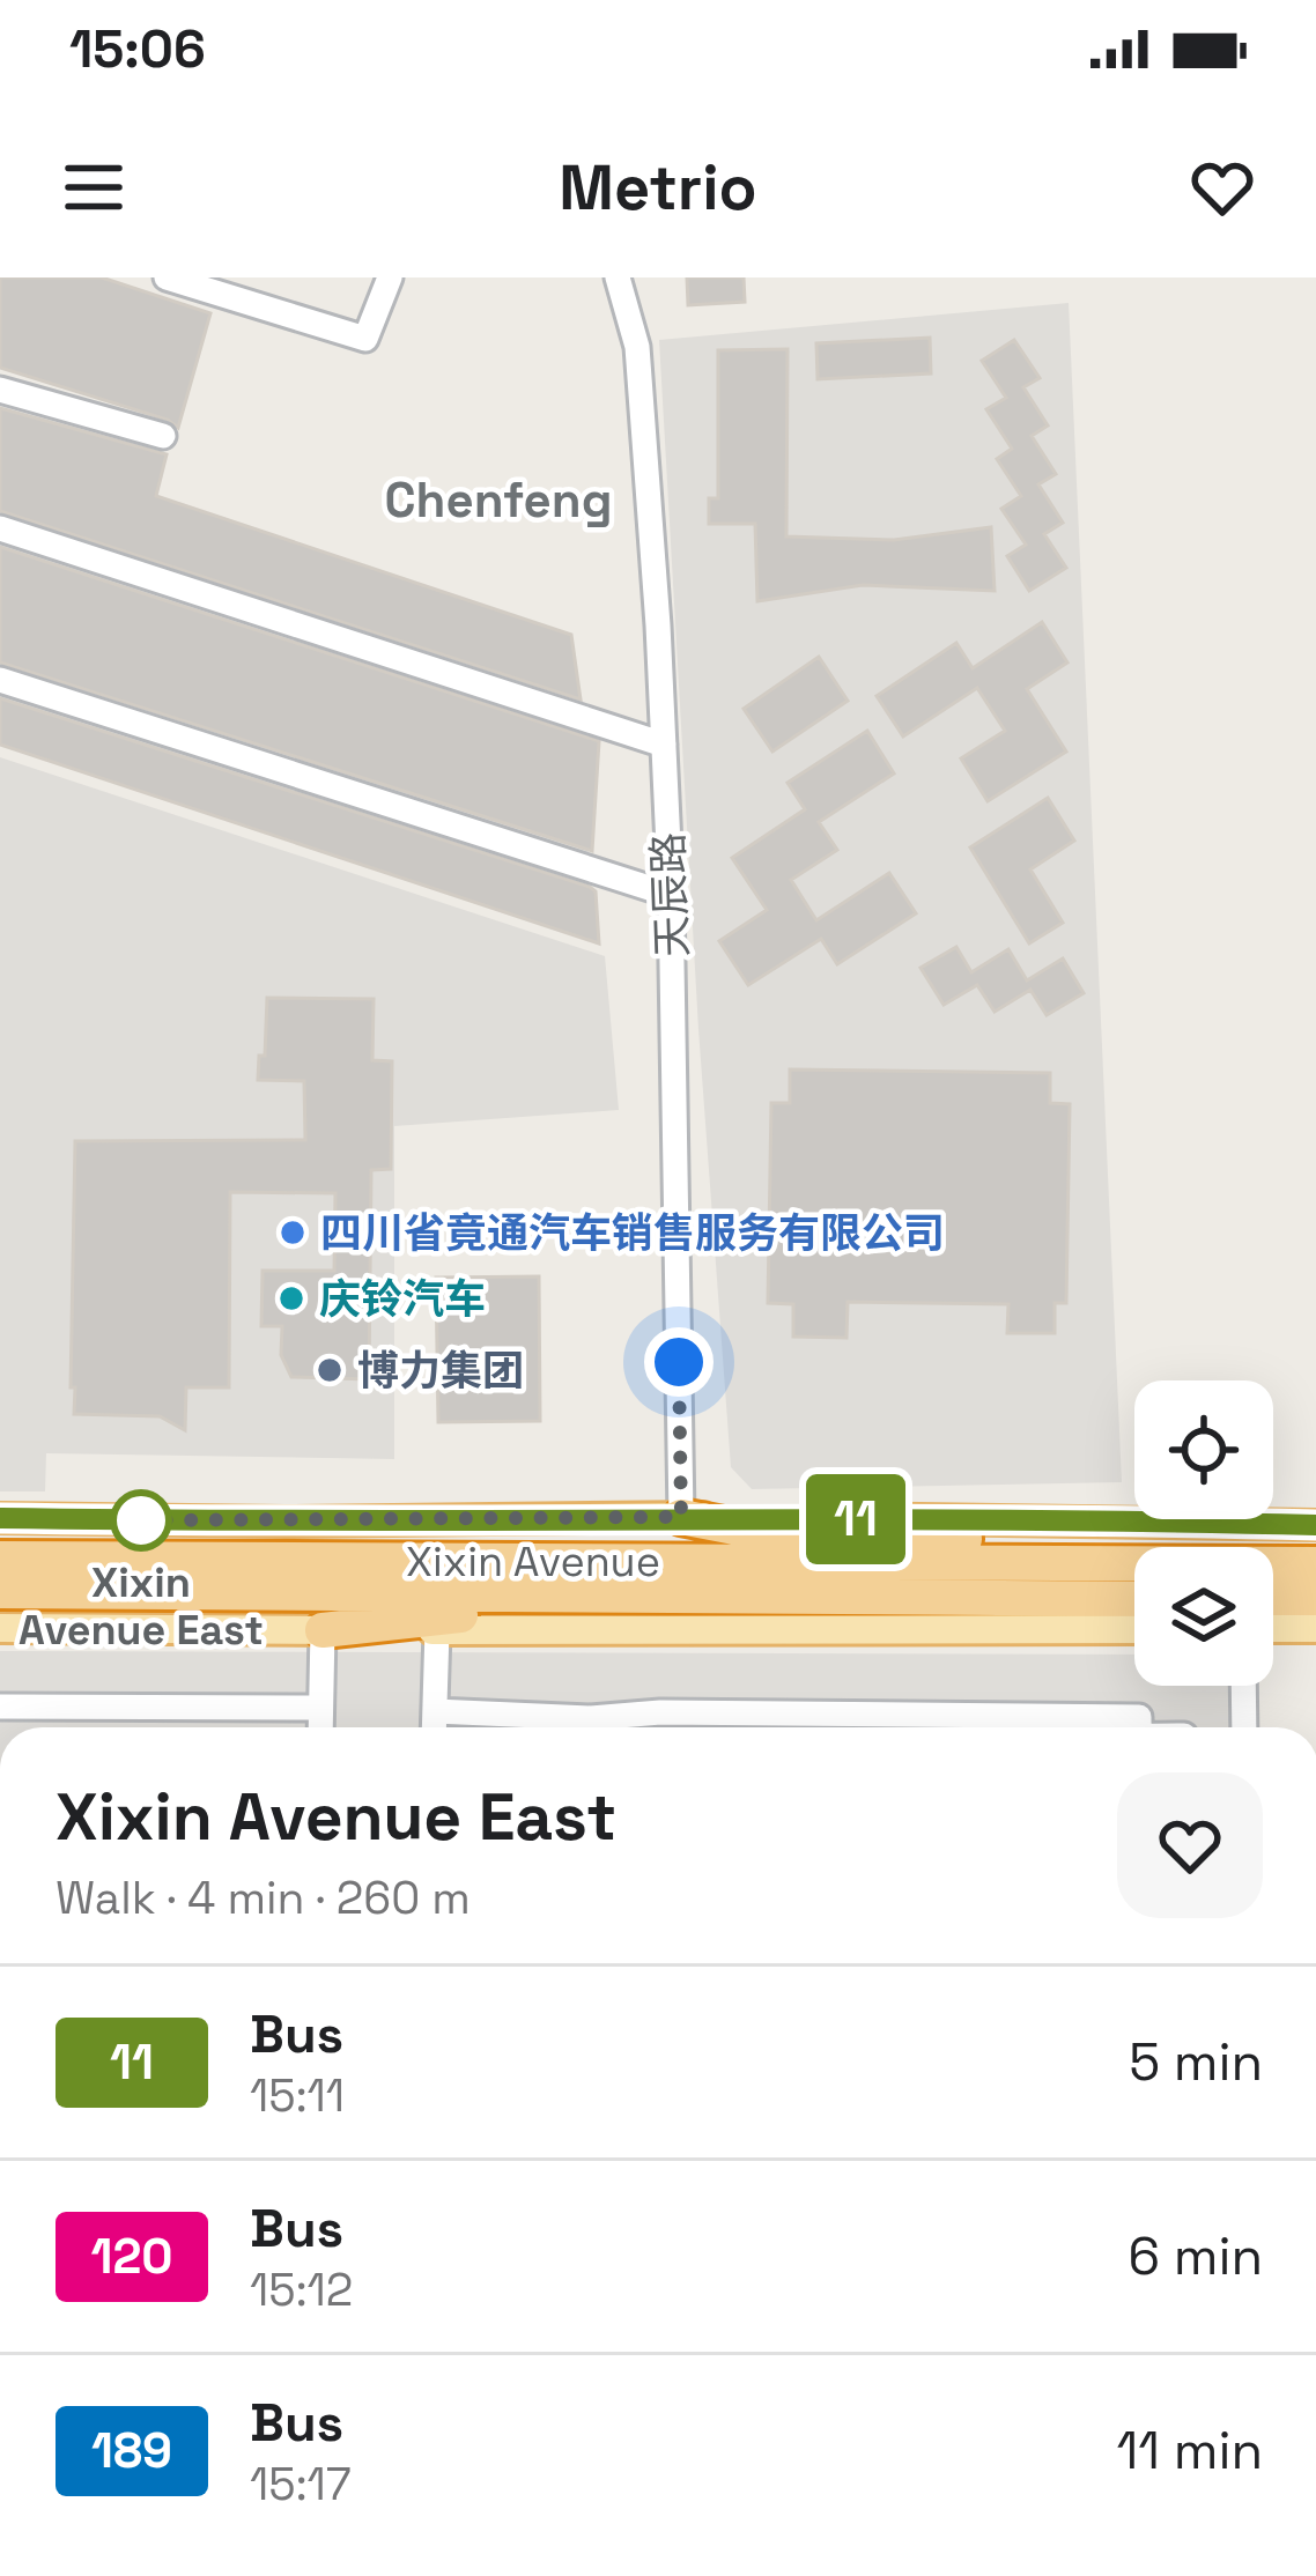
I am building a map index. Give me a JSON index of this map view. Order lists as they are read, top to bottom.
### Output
{
  "streets": {
    "highway": ["Xixin Avenue"],
    "street": ["天辰路"]
  },
  "crossings": [
    ["天辰路", "Xixin Avenue"]
  ],
  "districts": ["Chenfeng"],
  "places": [
    "四川省竟通汽车销售服务有限公司",
    "庆铃汽车",
    "博力集团",
    "Xixin Avenue East"
  ],
  "lines": ["bus line 11"],
  "page": {
    "status": "15:06",
    "header": "Metrio",
    "on_map": "11",
    "heading": ["Xixin Avenue East", "Walk · 4 min · 260 m"],
    "list": [
      {
        "mark": "11",
        "name": "Bus",
        "note": "15:11",
        "value": "5 min"
      },
      {
        "mark": "120",
        "name": "Bus",
        "note": "15:12",
        "value": "6 min"
      },
      {
        "mark": "189",
        "name": "Bus",
        "note": "15:17",
        "value": "11 min"
      }
    ]
  }
}
